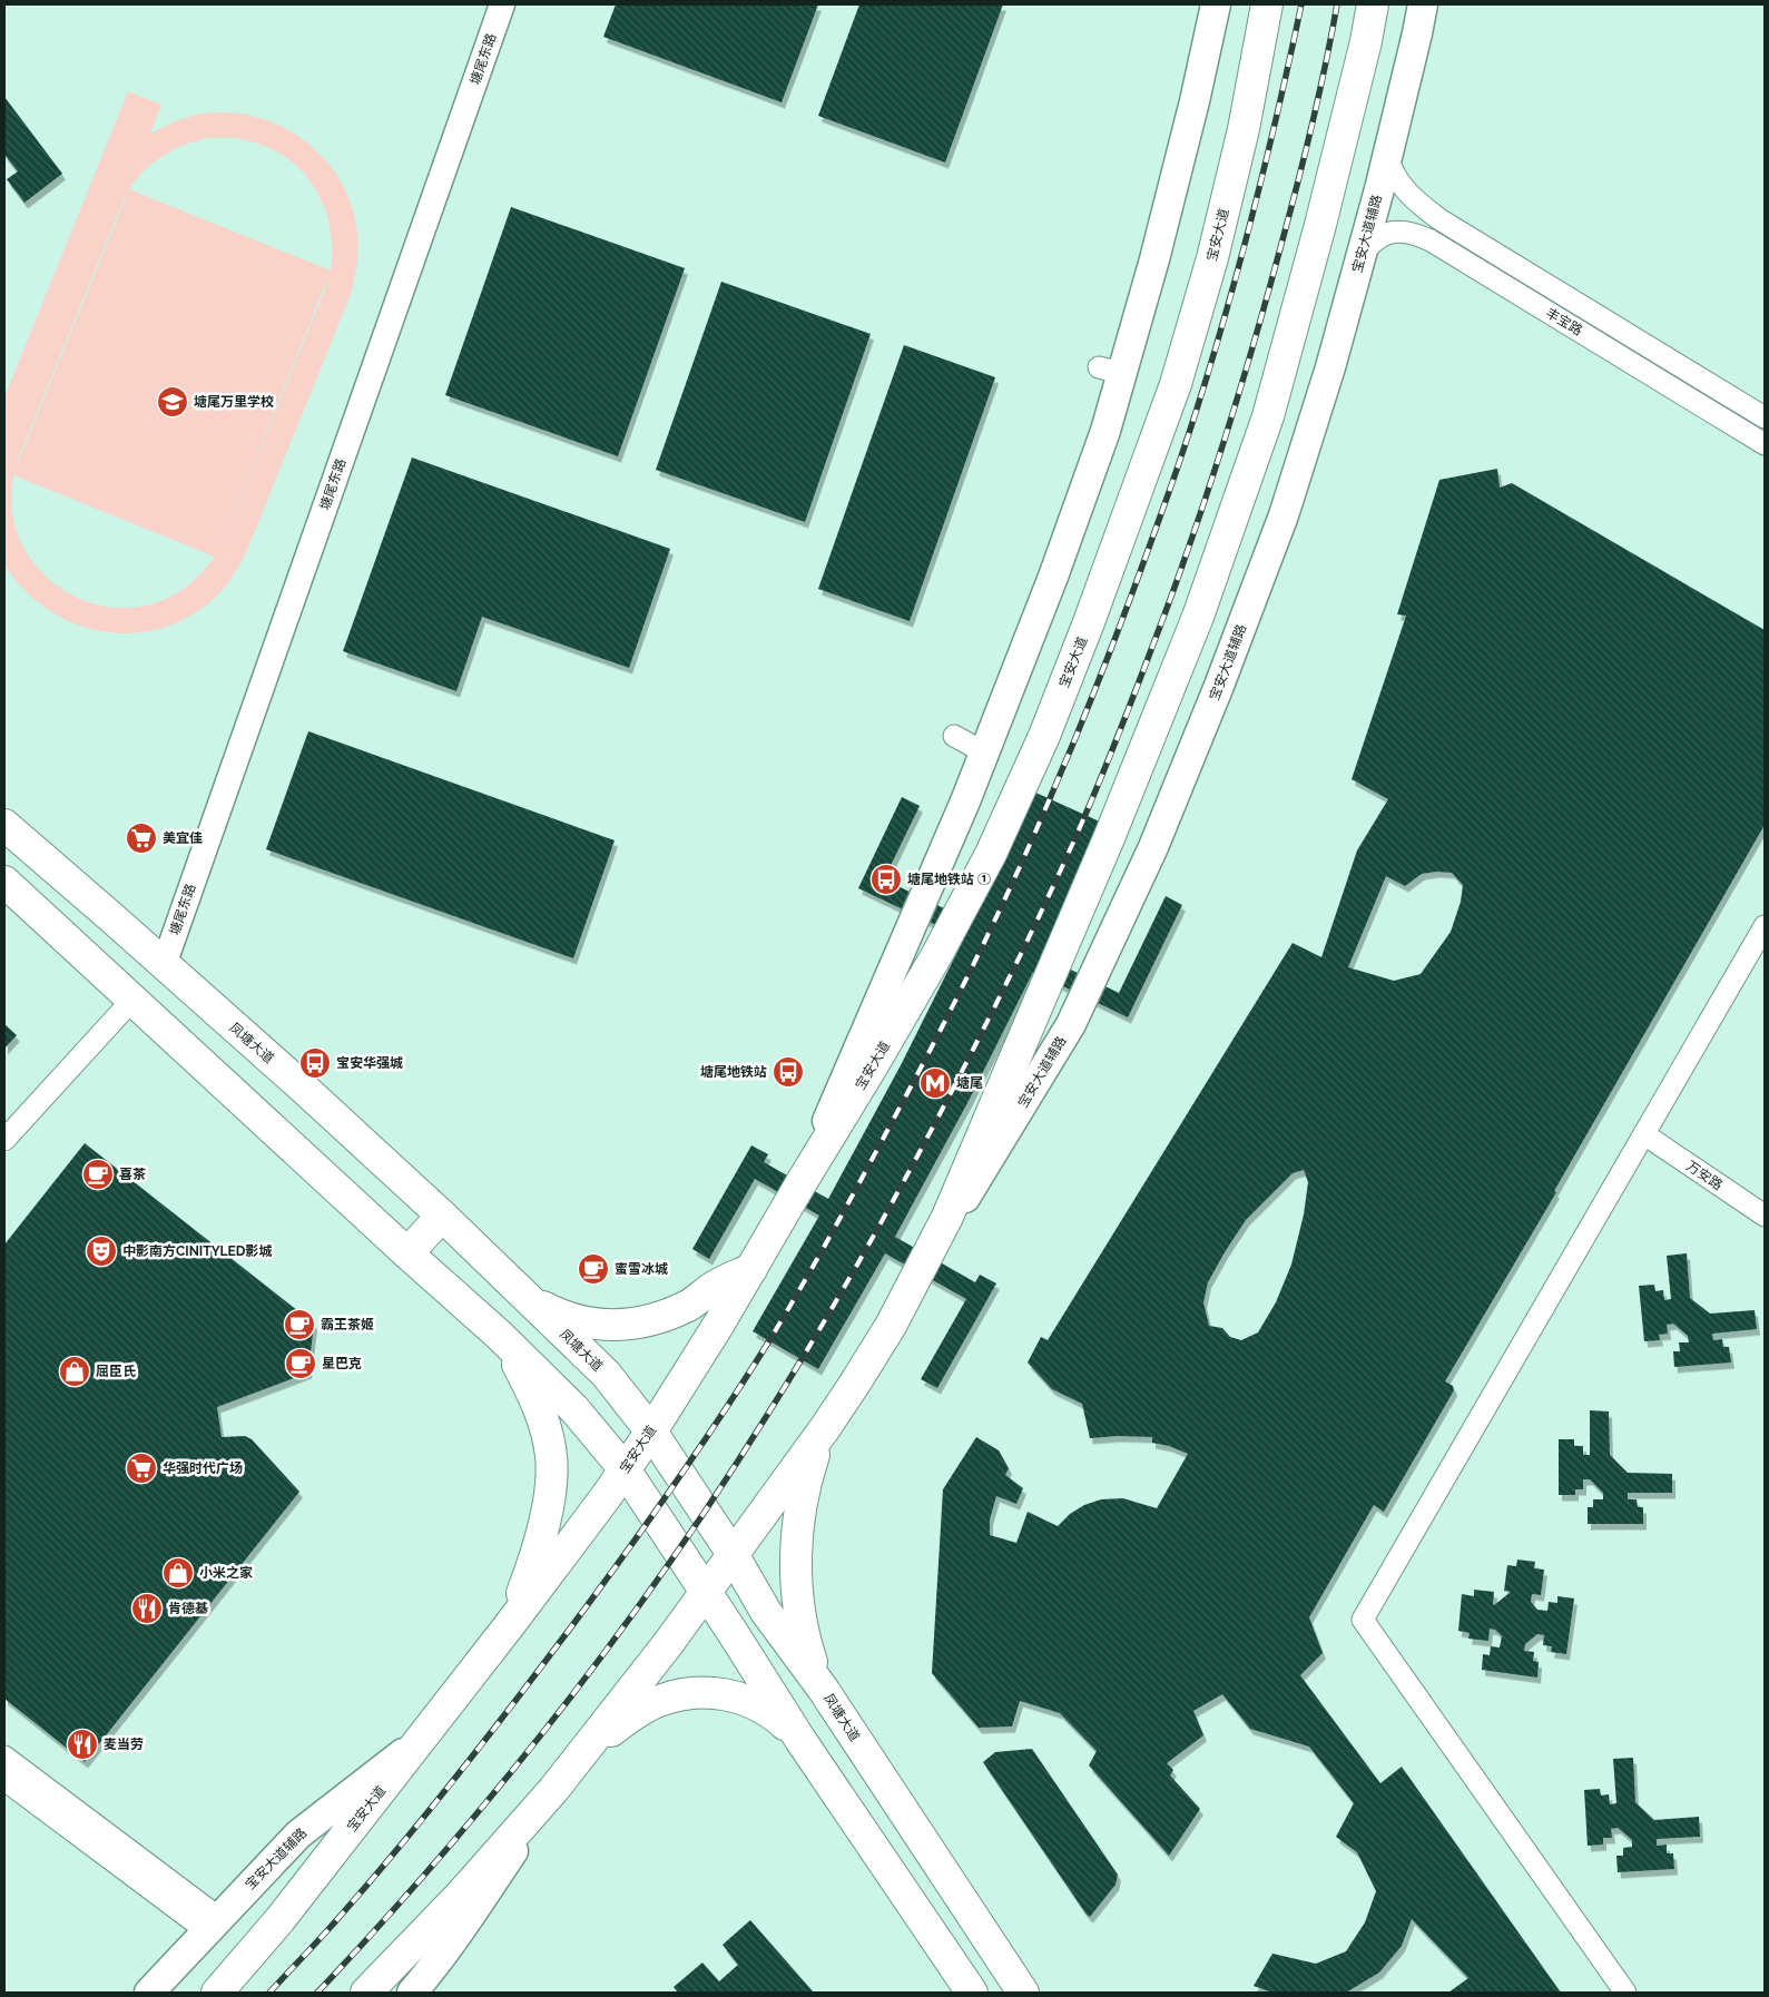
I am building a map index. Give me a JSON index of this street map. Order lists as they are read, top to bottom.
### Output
{
  "streets": {
    "main road": ["宝安大道辅路", "宝安大道", "凤塘大道"],
    "street": ["塘尾东路", "丰宝路", "万安路"]
  },
  "crossings": [
    ["塘尾东路", "凤塘大道"],
    ["宝安大道辅路", "宝安大道"],
    ["宝安大道辅路", "丰宝路"],
    ["宝安大道", "凤塘大道"]
  ],
  "places": {
    "school or university": ["塘尾万里学校"],
    "supermarket": ["美宜佳", "华强时代广场"],
    "bus stop": ["塘尾地铁站 ①", "宝安华强城", "塘尾地铁站"],
    "metro station": ["塘尾"],
    "cafe": [
      "喜茶",
      "蜜雪冰城",
      "霸王茶姬",
      "星巴克"
    ],
    "theatre": ["中影南方CINITYLED影城"],
    "shop": ["屈臣氏", "小米之家"],
    "restaurant": ["肯德基", "麦当劳"]
  }
}
